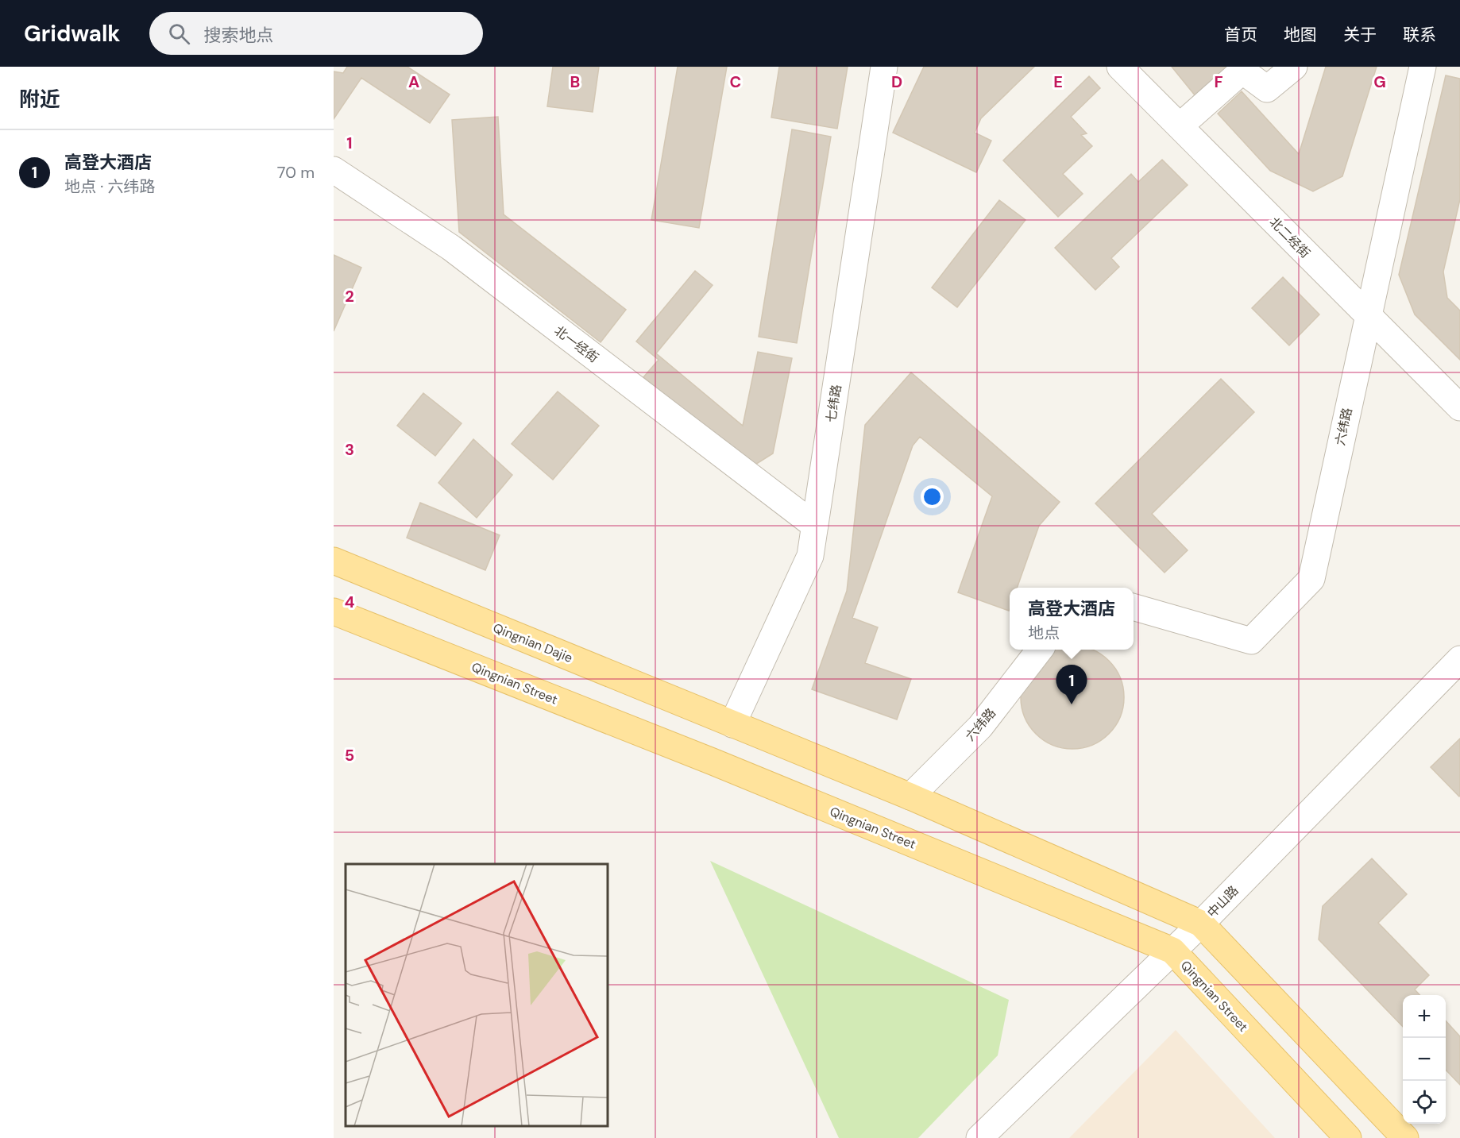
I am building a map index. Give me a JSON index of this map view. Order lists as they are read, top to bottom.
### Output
{
  "streets": {
    "main road": ["Qingnian Dajie", "Qingnian Street"],
    "street": [
      "北二经街",
      "北一经街",
      "七纬路",
      "六纬路",
      "中山路"
    ]
  },
  "crossings": [
    ["北二经街", "六纬路"],
    ["北一经街", "七纬路"],
    ["七纬路", "Qingnian Dajie"],
    ["Qingnian Street", "中山路"]
  ],
  "page": {
    "header": "Gridwalk",
    "search": "搜索地点",
    "nav": [
      "首页",
      "地图",
      "关于",
      "联系"
    ],
    "heading": "附近",
    "list": [
      {
        "mark": "1",
        "name": "高登大酒店",
        "note": "地点 · 六纬路",
        "value": "70 m"
      }
    ],
    "popup": ["高登大酒店", "地点"],
    "pins": "1",
    "map_buttons": ["+", "−"]
  },
  "grid": {
    "columns": [
      "A",
      "B",
      "C",
      "D",
      "E",
      "F",
      "G"
    ],
    "rows": [
      "1",
      "2",
      "3",
      "4",
      "5"
    ]
  }
}
